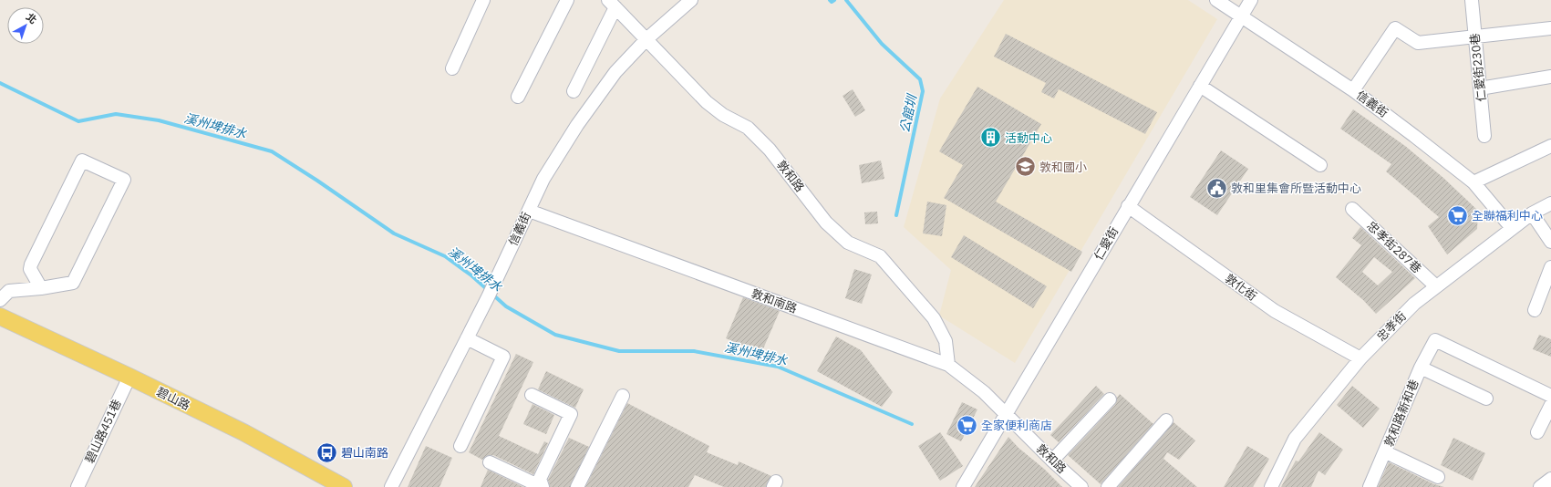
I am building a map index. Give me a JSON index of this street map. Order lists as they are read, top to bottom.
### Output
{
  "streets": {
    "main road": ["碧山路"],
    "street": [
      "仁愛街230巷",
      "信義街",
      "敦和路",
      "仁愛街",
      "忠孝街287巷",
      "敦化街",
      "敦和南路",
      "忠孝街",
      "敦和路新和巷",
      "碧山路451巷"
    ]
  },
  "crossings": [
    ["信義街", "敦和路"],
    ["信義街", "仁愛街"],
    ["信義街", "敦和南路"],
    ["信義街", "忠孝街"],
    ["敦和路", "仁愛街"],
    ["敦和路", "敦和南路"],
    ["仁愛街", "敦化街"],
    ["仁愛街", "敦和南路"],
    ["忠孝街287巷", "忠孝街"],
    ["敦化街", "忠孝街"],
    ["碧山路", "碧山路451巷"]
  ],
  "water": ["公館圳", "溪州埤排水"],
  "places": {
    "building": ["活動中心"],
    "school or university": ["敦和國小"],
    "public building": ["敦和里集會所暨活動中心"],
    "supermarket": ["全聯福利中心", "全家便利商店"],
    "bus stop": ["碧山南路"]
  },
  "north": "top right"
}
